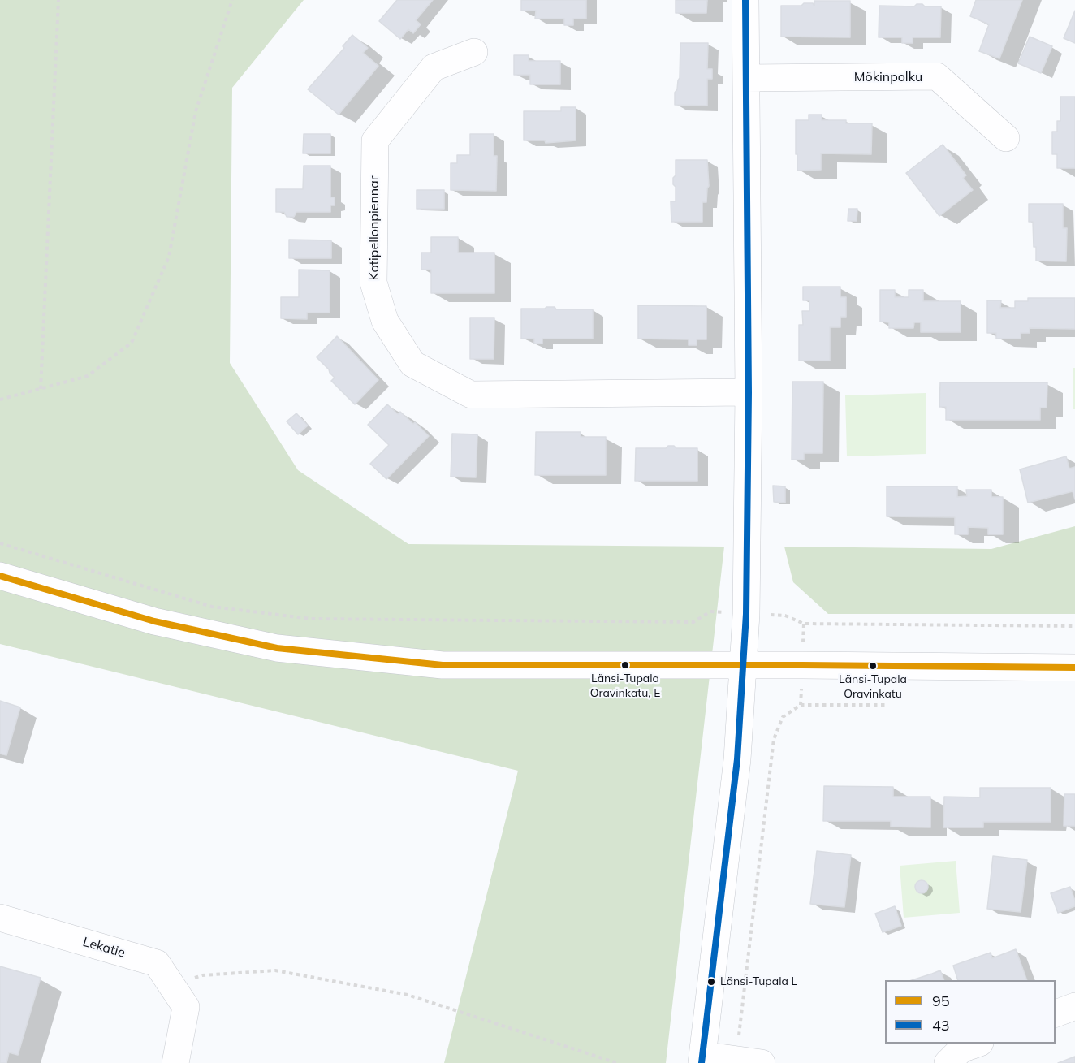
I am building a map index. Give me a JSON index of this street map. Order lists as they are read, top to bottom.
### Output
{
  "streets": {
    "street": ["Mökinpolku", "Kotipellonpiennar", "Lekatie"]
  },
  "places": ["Länsi-Tupala Oravinkatu, E", "Länsi-Tupala Oravinkatu", "Länsi-Tupala L"],
  "lines": ["transit line 43", "transit line 95"],
  "legend": ["95", "43"]
}
